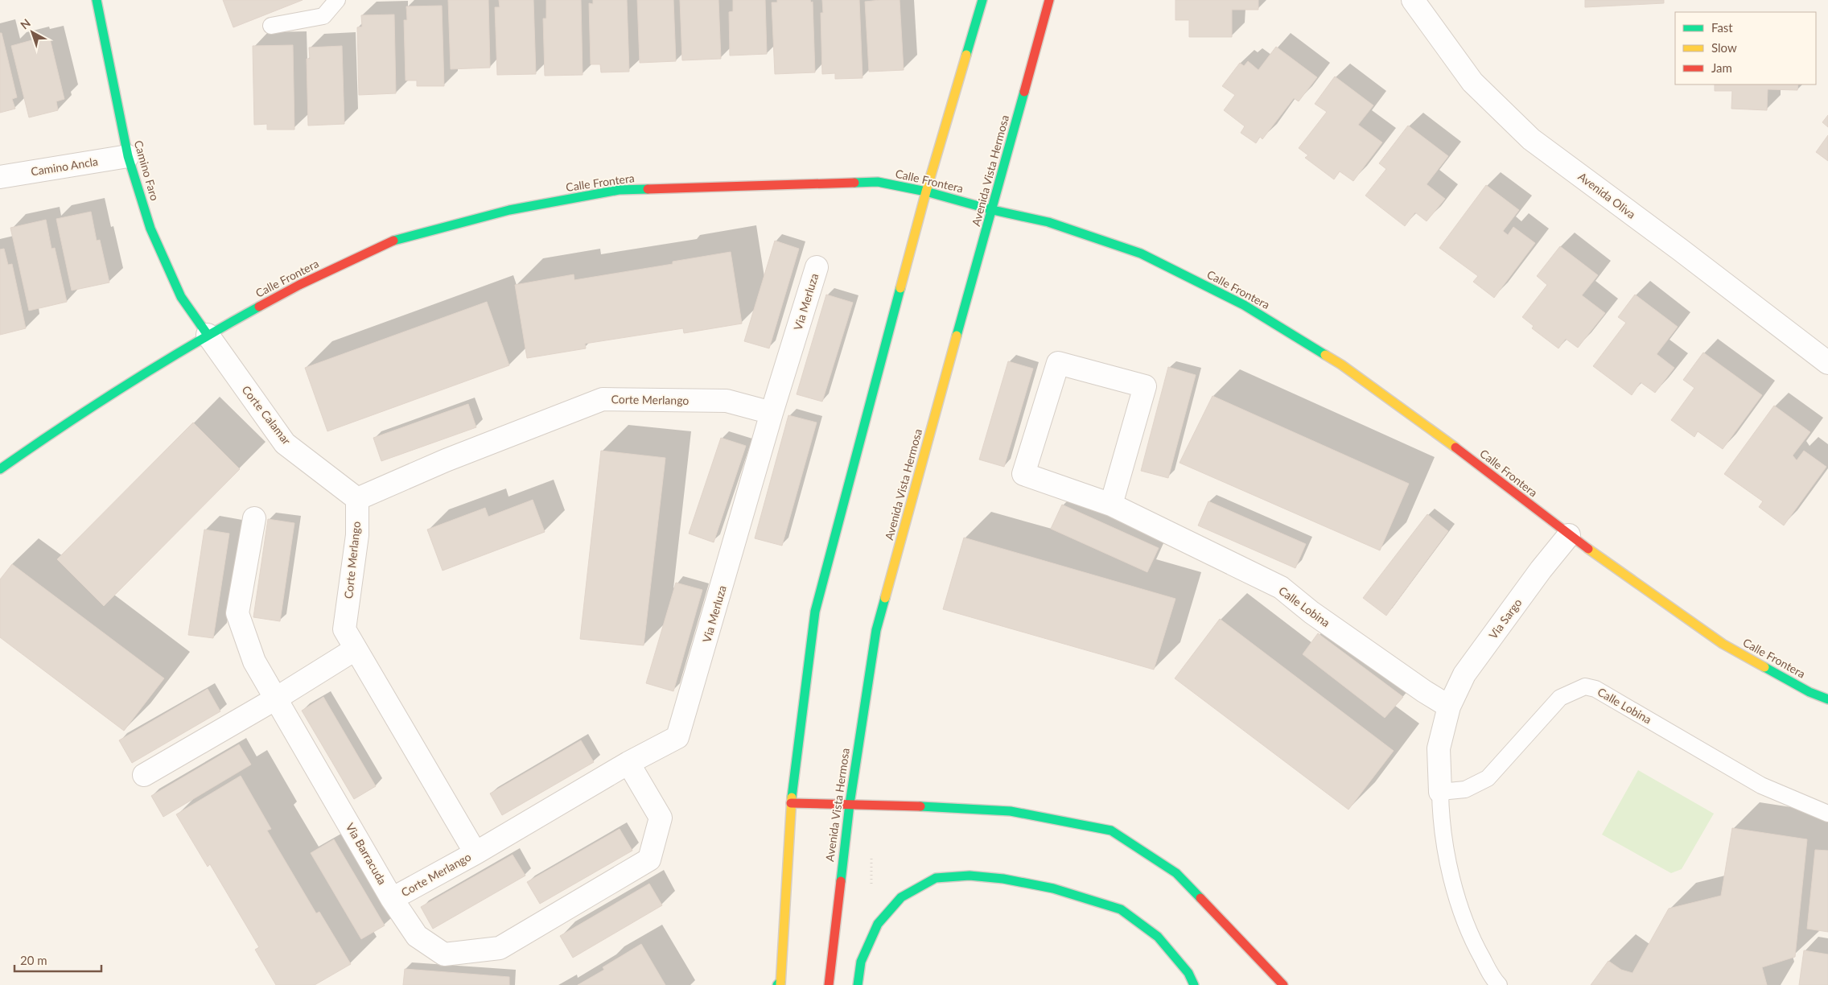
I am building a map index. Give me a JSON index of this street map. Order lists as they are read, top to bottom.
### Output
{
  "streets": {
    "main road": ["Camino Faro", "Avenida Vista Hermosa", "Calle Frontera"],
    "street": [
      "Camino Ancla",
      "Avenida Oliva",
      "Via Merluza",
      "Corte Merlango",
      "Corte Calamar",
      "Calle Lobina",
      "Via Sargo",
      "Via Barracuda"
    ]
  },
  "crossings": [
    ["Camino Ancla", "Camino Faro"],
    ["Camino Faro", "Calle Frontera"],
    ["Camino Faro", "Corte Calamar"],
    ["Avenida Vista Hermosa", "Calle Frontera"],
    ["Calle Frontera", "Corte Calamar"],
    ["Calle Frontera", "Via Sargo"],
    ["Via Merluza", "Corte Merlango"],
    ["Via Merluza", "Via Barracuda"],
    ["Corte Merlango", "Corte Calamar"],
    ["Corte Merlango", "Via Barracuda"],
    ["Calle Lobina", "Via Sargo"]
  ],
  "legend": ["Fast", "Slow", "Jam"],
  "scale_bar": "20 m",
  "north": "top left"
}
